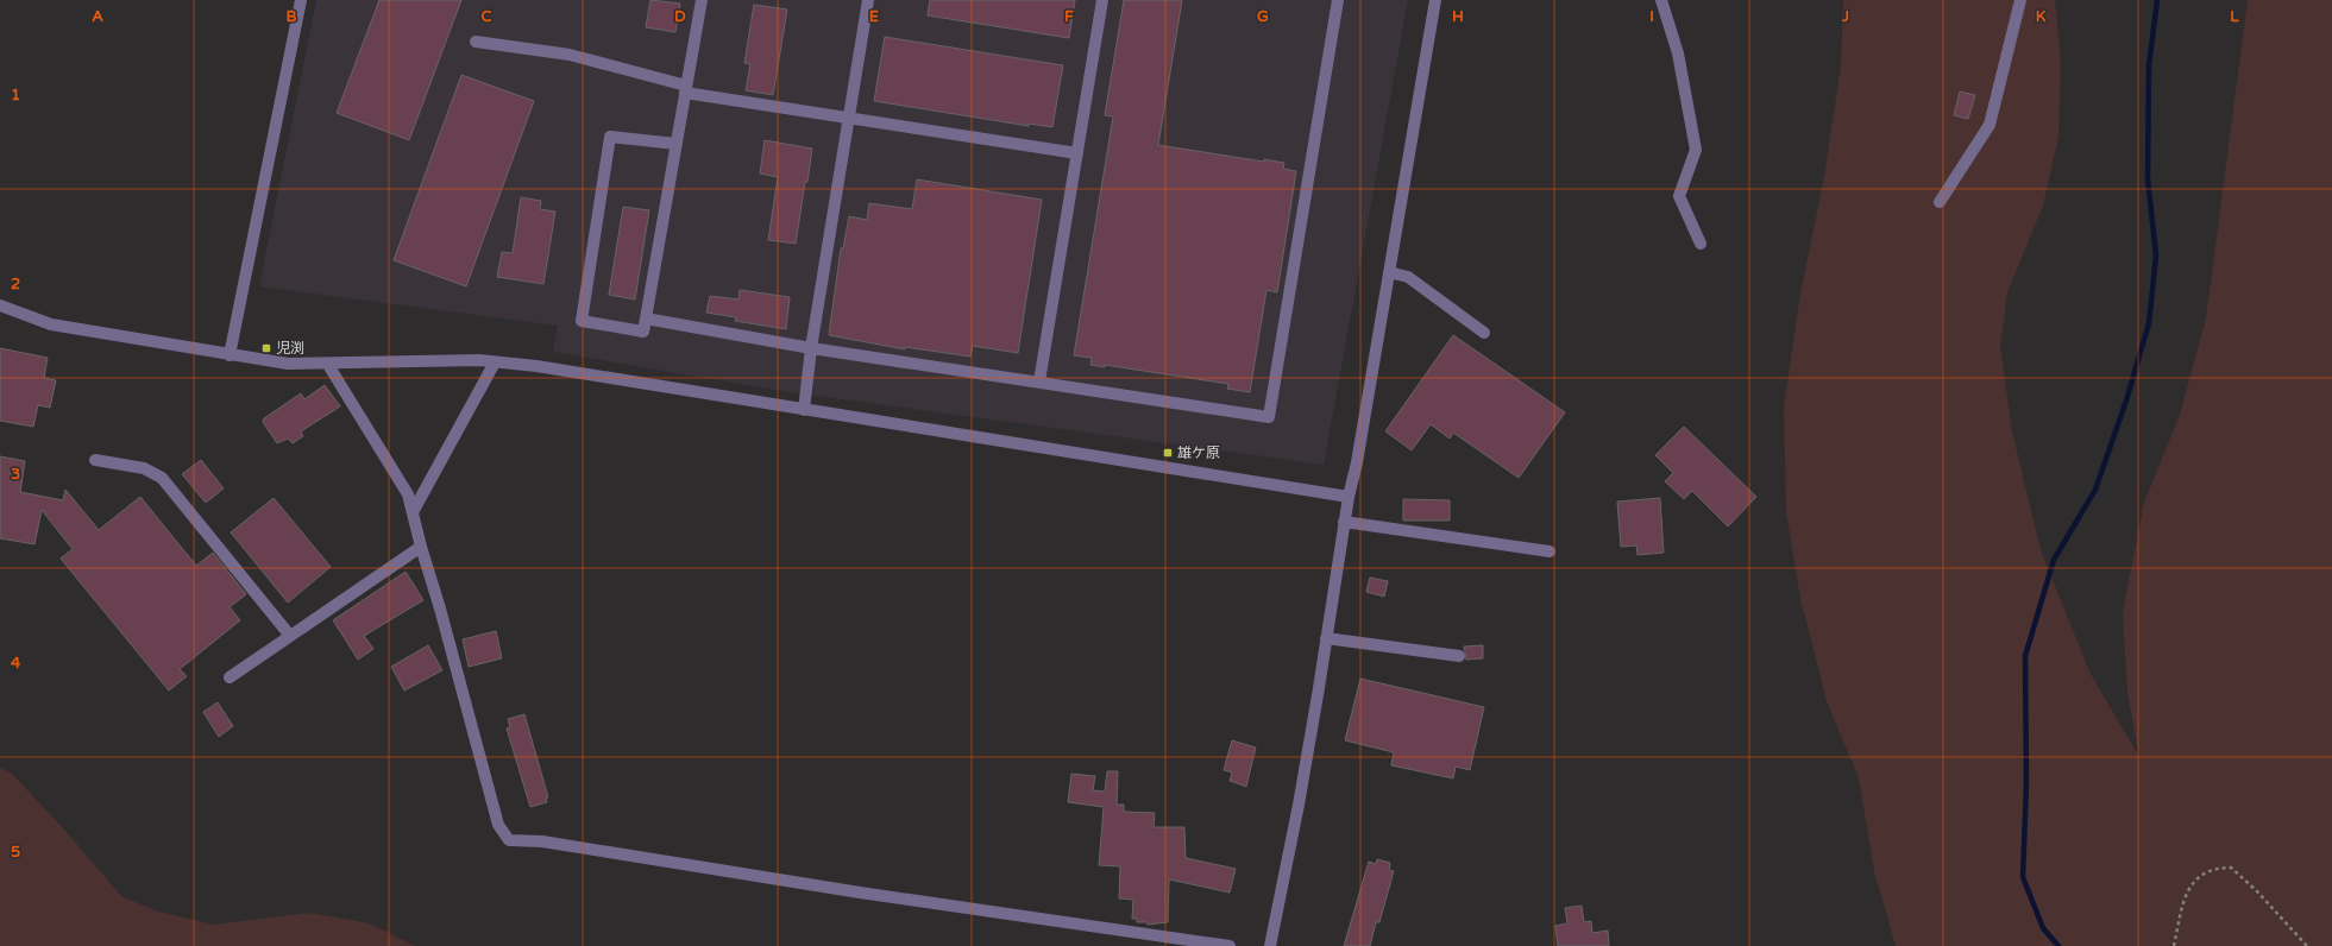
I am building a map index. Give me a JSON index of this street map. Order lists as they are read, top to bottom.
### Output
{
  "places": {
    "transit": ["児渕", "雄ケ原"]
  },
  "grid": {
    "columns": [
      "A",
      "B",
      "C",
      "D",
      "E",
      "F",
      "G",
      "H",
      "I",
      "J",
      "K",
      "L"
    ],
    "rows": [
      "1",
      "2",
      "3",
      "4",
      "5"
    ]
  }
}
